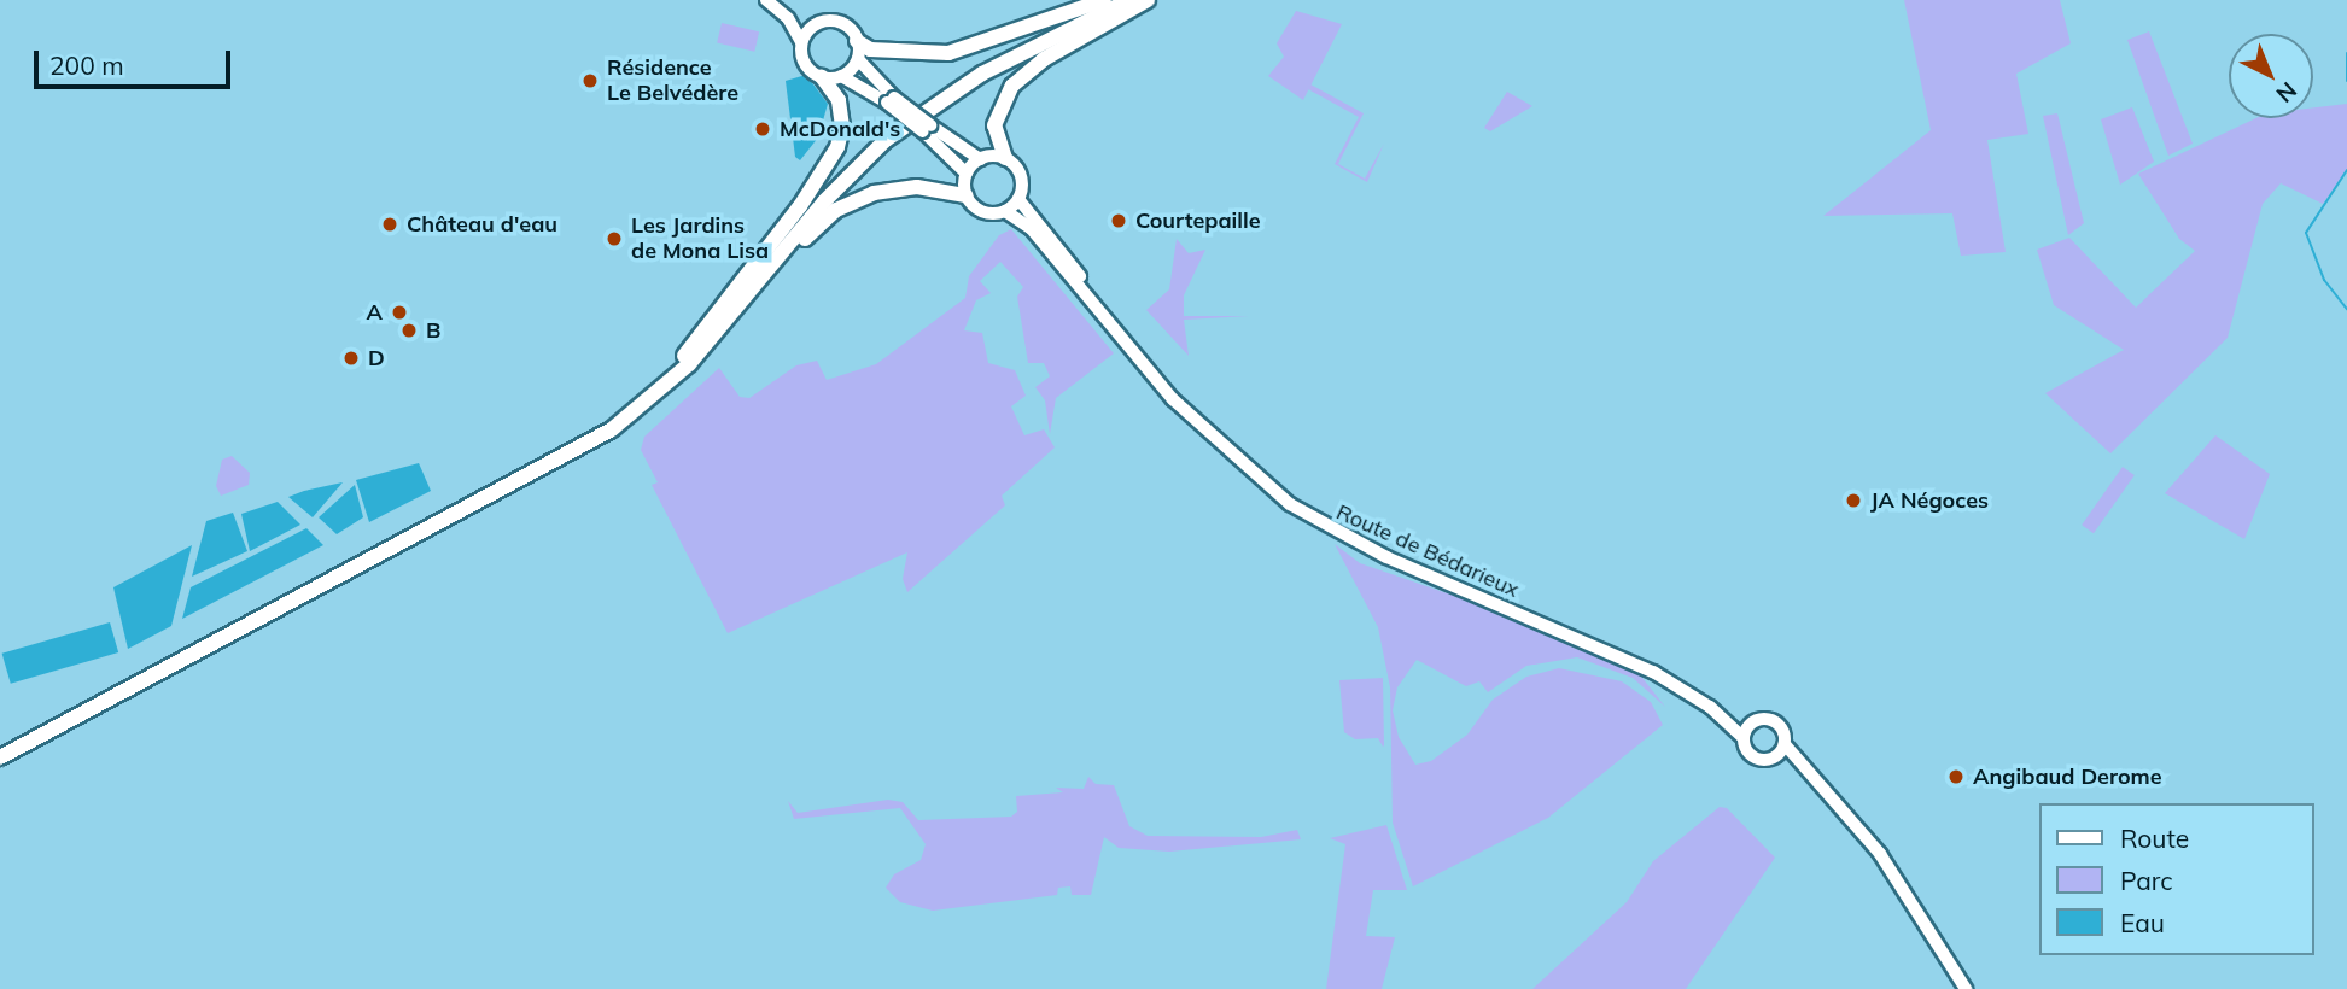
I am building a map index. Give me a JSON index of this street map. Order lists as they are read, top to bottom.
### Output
{
  "streets": {
    "main road": ["Route de Bédarieux"]
  },
  "places": [
    "Résidence Le Belvédère",
    "McDonald's",
    "Courtepaille",
    "Château d'eau",
    "Les Jardins de Mona Lisa",
    "A",
    "B",
    "D",
    "JA Négoces",
    "Angibaud Derome"
  ],
  "legend": ["Route", "Parc", "Eau"],
  "scale_bar": "200 m",
  "north": "bottom right"
}
